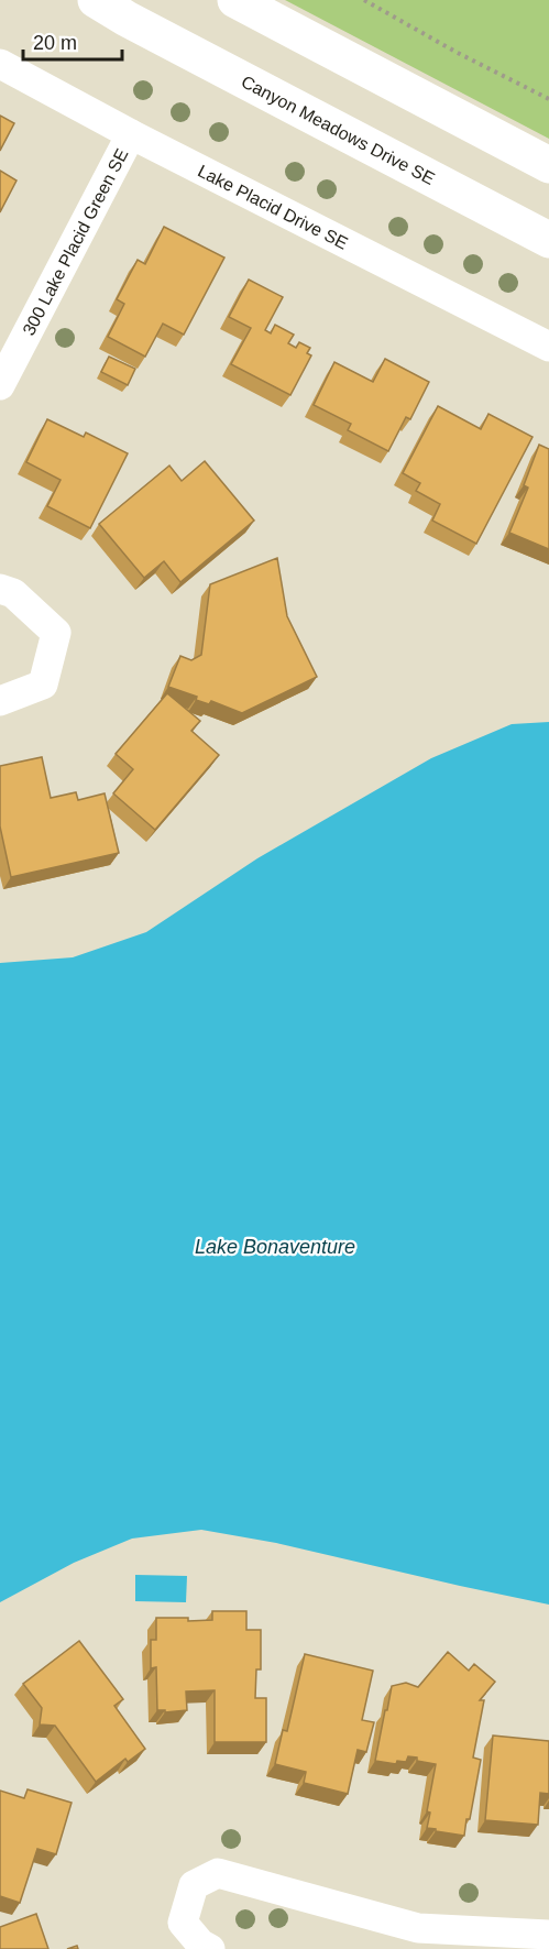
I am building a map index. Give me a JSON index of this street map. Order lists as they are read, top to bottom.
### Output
{
  "streets": {
    "main road": ["Canyon Meadows Drive SE"],
    "street": ["Lake Placid Drive SE", "300 Lake Placid Green SE"]
  },
  "crossings": [
    ["Lake Placid Drive SE", "300 Lake Placid Green SE"]
  ],
  "water": ["Lake Bonaventure"],
  "scale_bar": "20 m"
}
